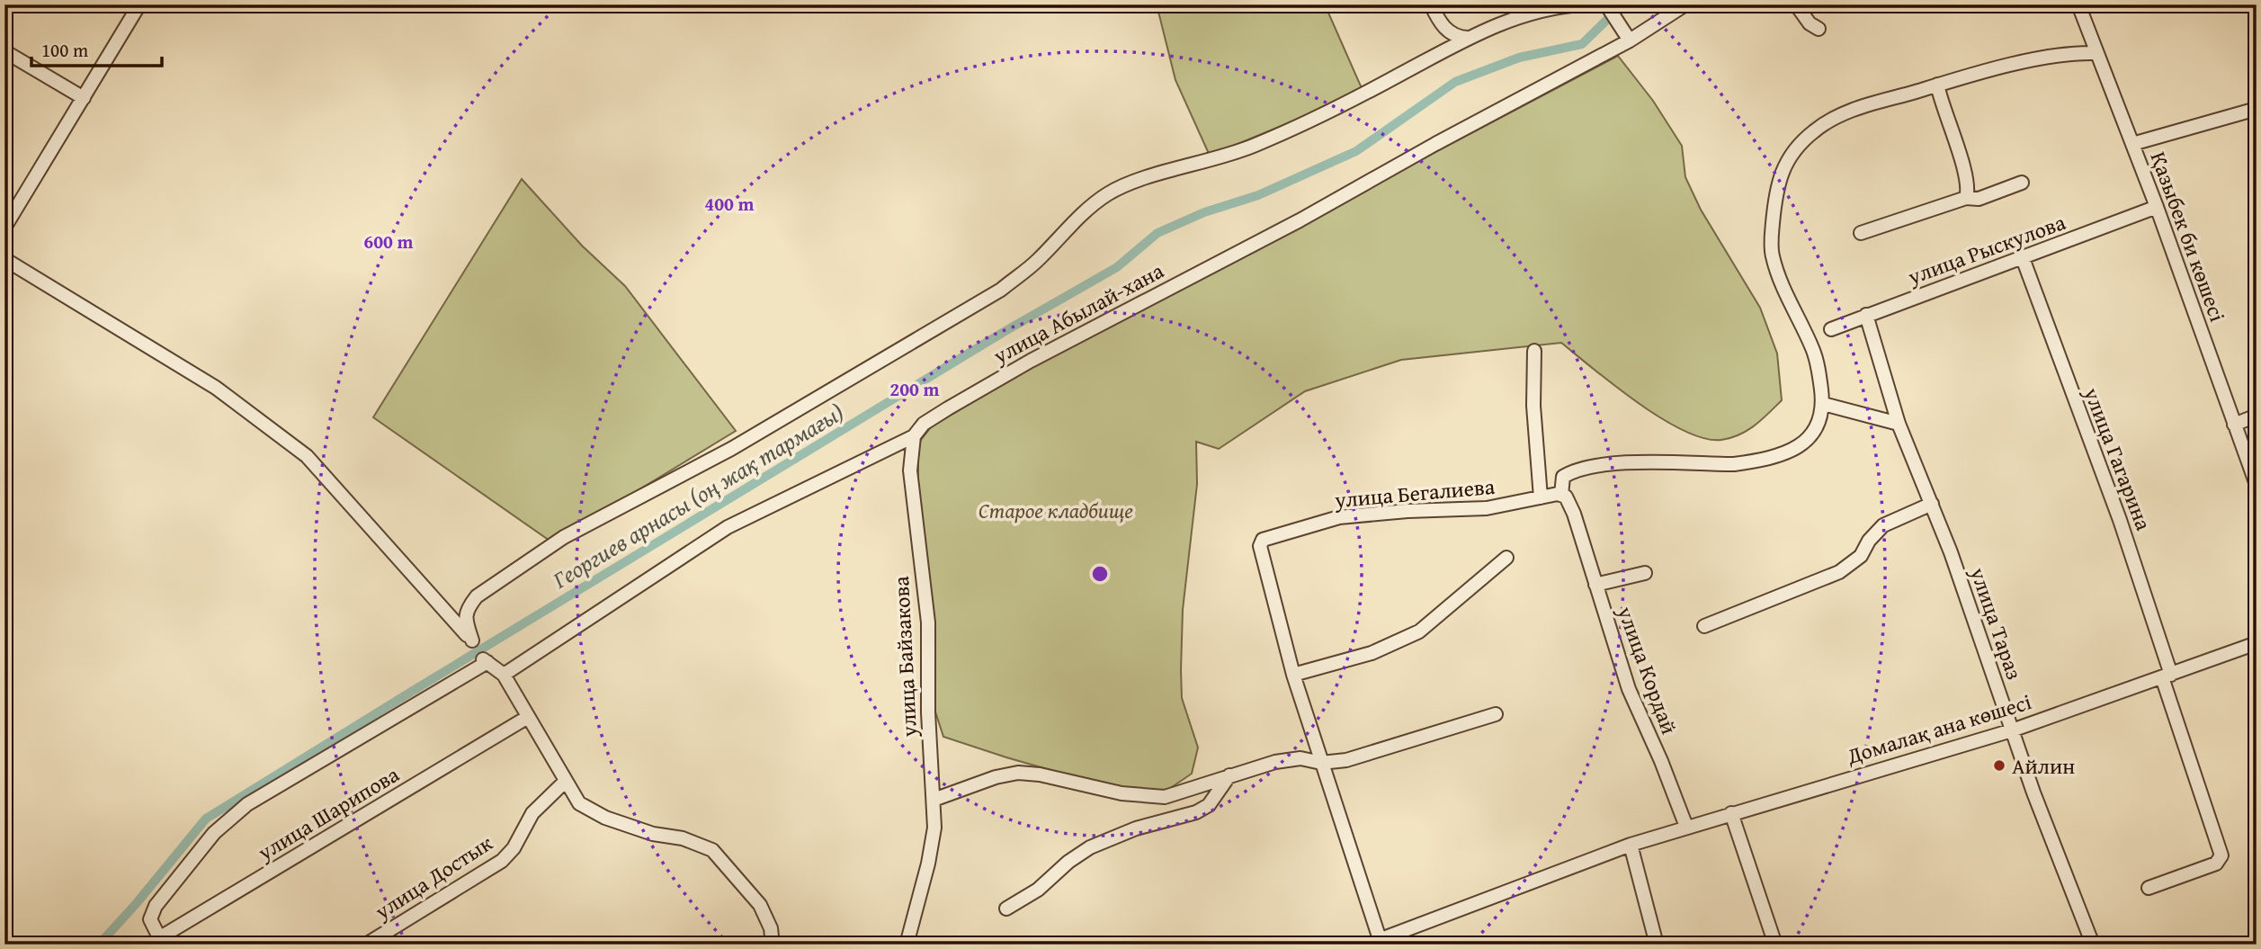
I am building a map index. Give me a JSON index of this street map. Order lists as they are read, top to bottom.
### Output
{
  "streets": {
    "street": [
      "Қазыбек би көшесі",
      "улица Рыскулова",
      "улица Абылай-хана",
      "улица Гагарина",
      "улица Бегалиева",
      "улица Тараз",
      "улица Байзакова",
      "улица Кордай",
      "Домалақ ана көшесі",
      "улица Шарипова",
      "улица Достык"
    ]
  },
  "crossings": [
    ["Қазыбек би көшесі", "улица Рыскулова"],
    ["улица Рыскулова", "улица Гагарина"],
    ["улица Рыскулова", "улица Тараз"],
    ["улица Абылай-хана", "улица Байзакова"],
    ["улица Гагарина", "Домалақ ана көшесі"],
    ["улица Бегалиева", "улица Кордай"],
    ["улица Бегалиева", "Домалақ ана көшесі"],
    ["улица Тараз", "Домалақ ана көшесі"],
    ["улица Кордай", "Домалақ ана көшесі"]
  ],
  "water": ["Георгиев арнасы (оң жақ тармағы)"],
  "parks": ["Старое кладбище"],
  "places": ["Айлин"],
  "scale_bar": "100 m",
  "rings": ["400 m", "600 m", "200 m"]
}
